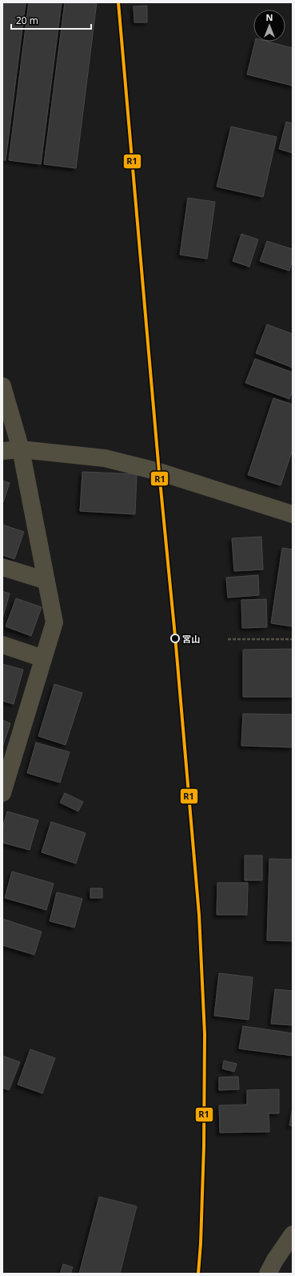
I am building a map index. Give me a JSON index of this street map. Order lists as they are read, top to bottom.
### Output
{
  "places": ["宮山"],
  "lines": ["transit line R1"],
  "scale_bar": "20 m",
  "north": "top"
}
